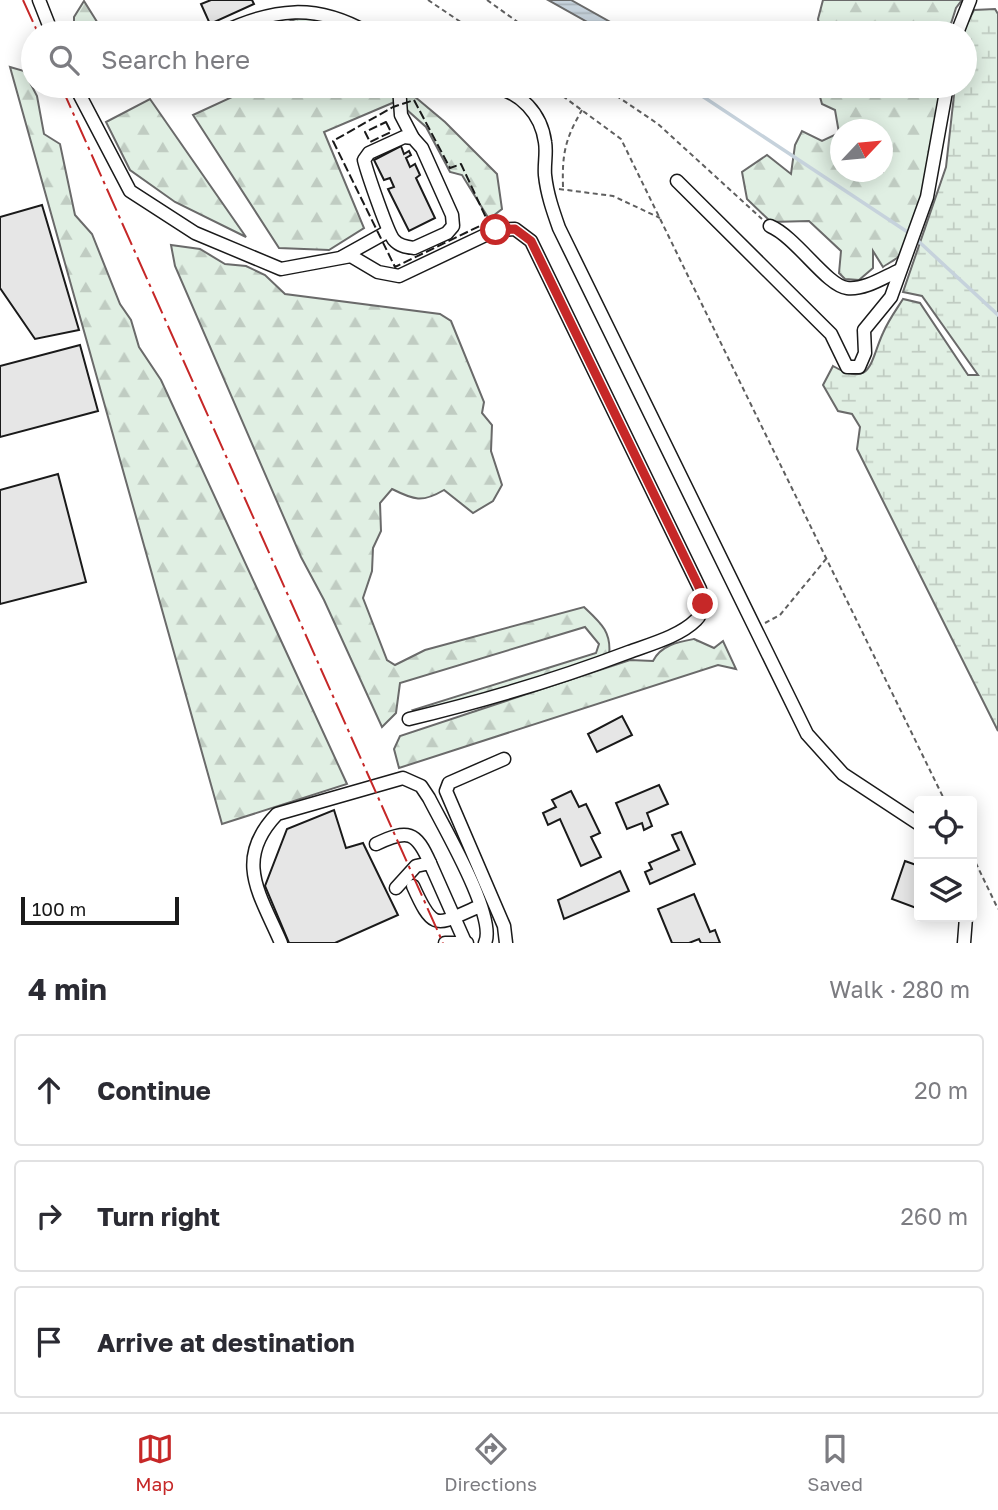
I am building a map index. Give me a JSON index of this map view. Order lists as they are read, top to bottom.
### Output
{
  "scale_bar": "100 m",
  "north": "top right",
  "page": {
    "search": "Search here",
    "scale": "100 m",
    "heading": ["4 min", "Walk · 280 m"],
    "list": [
      ["Continue", "20 m"],
      ["Turn right", "260 m"],
      "Arrive at destination"
    ],
    "nav": ["Map", "Directions", "Saved"]
  }
}
